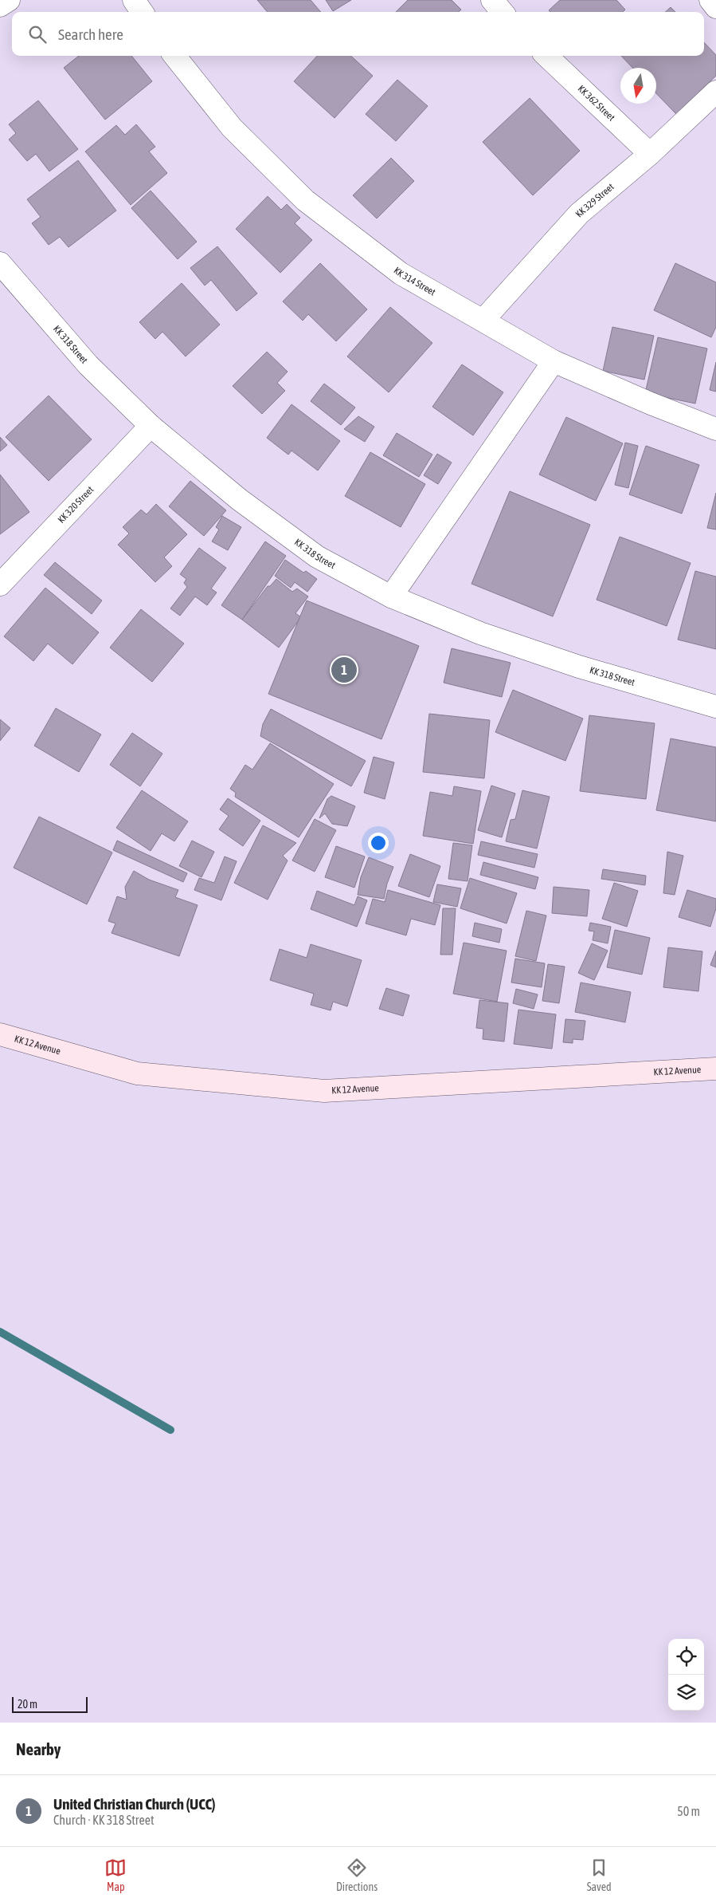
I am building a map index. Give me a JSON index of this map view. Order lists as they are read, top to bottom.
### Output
{
  "streets": {
    "main road": ["KK 12 Avenue"],
    "street": [
      "KK 362 Street",
      "KK 329 Street",
      "KK 314 Street",
      "KK 318 Street",
      "KK 320 Street"
    ]
  },
  "crossings": [
    ["KK 362 Street", "KK 329 Street"],
    ["KK 329 Street", "KK 314 Street"],
    ["KK 318 Street", "KK 320 Street"]
  ],
  "scale_bar": "20 m",
  "north": "bottom",
  "page": {
    "search": "Search here",
    "pins": "1",
    "scale": "20 m",
    "heading": "Nearby",
    "list": [
      {
        "mark": "1",
        "name": "United Christian Church (UCC)",
        "note": "Church · KK 318 Street",
        "value": "50 m"
      }
    ],
    "nav": ["Map", "Directions", "Saved"]
  }
}
